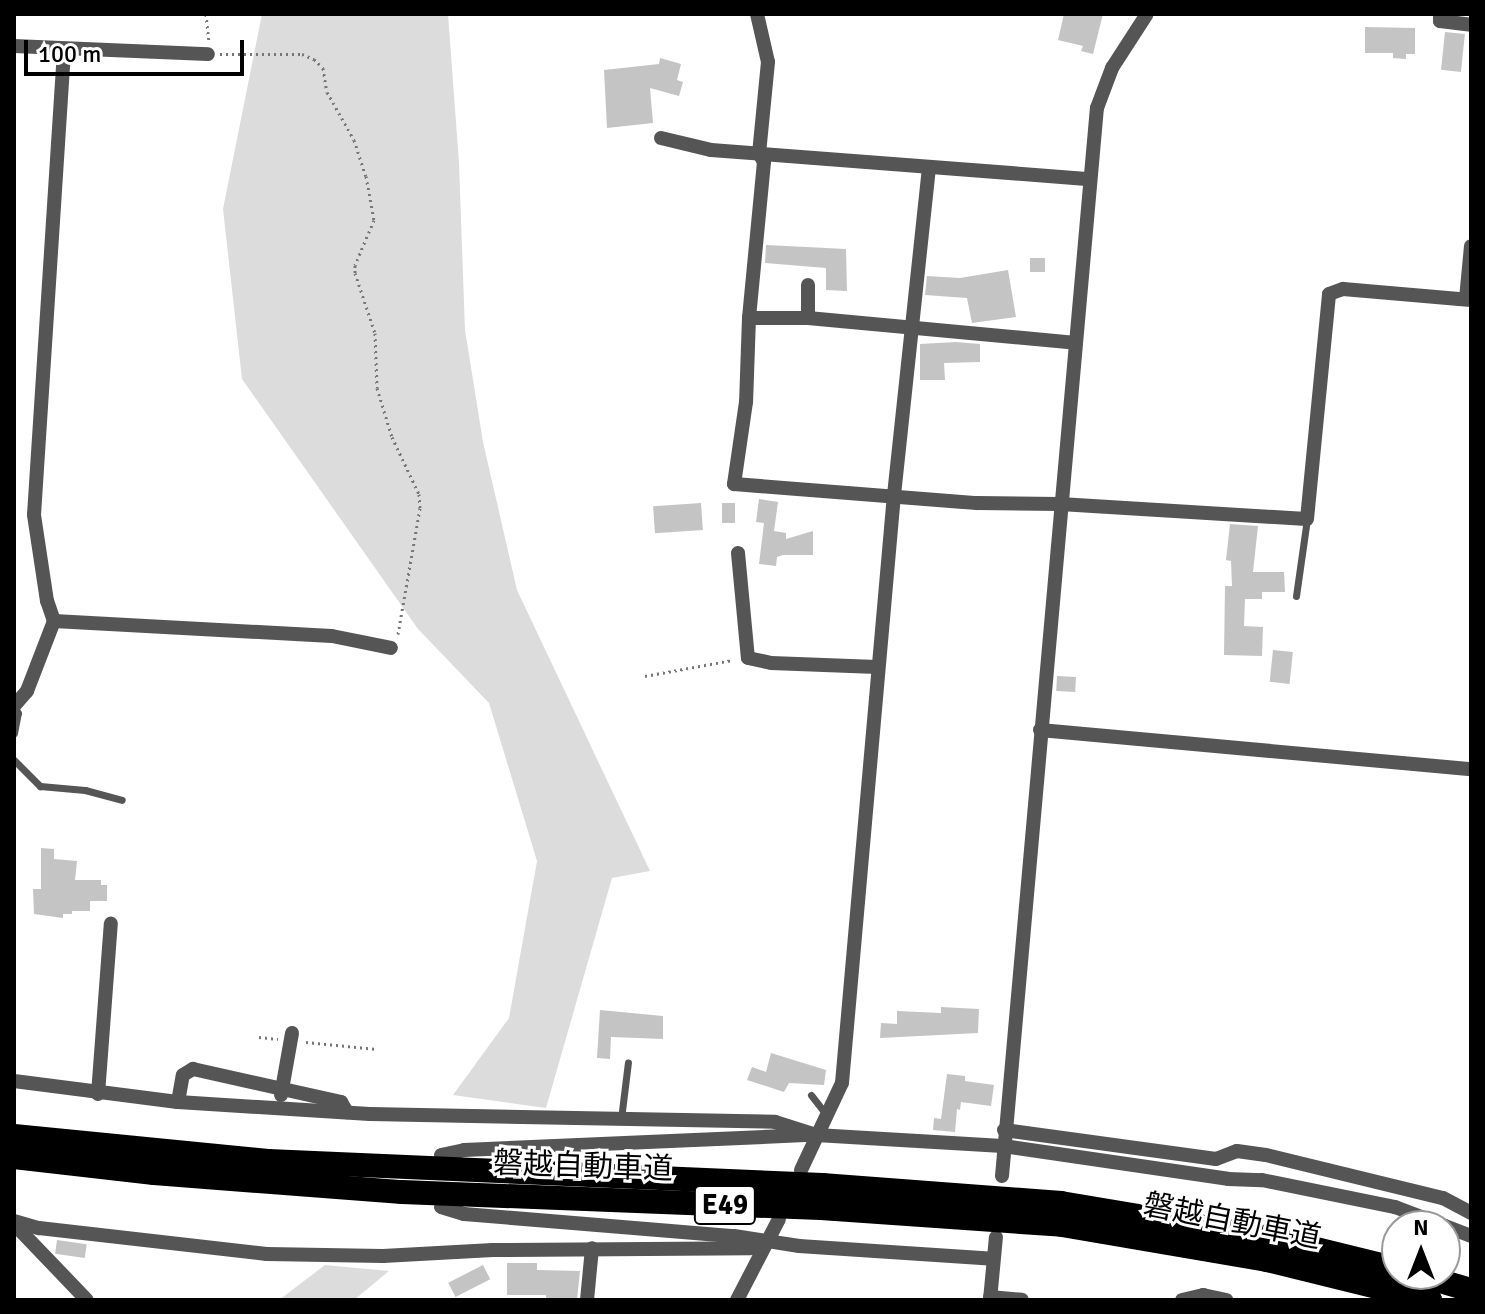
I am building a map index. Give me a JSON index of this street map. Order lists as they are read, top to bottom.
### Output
{
  "streets": {
    "highway": ["磐越自動車道", "E49"]
  },
  "scale_bar": "100 m",
  "north": "top"
}
